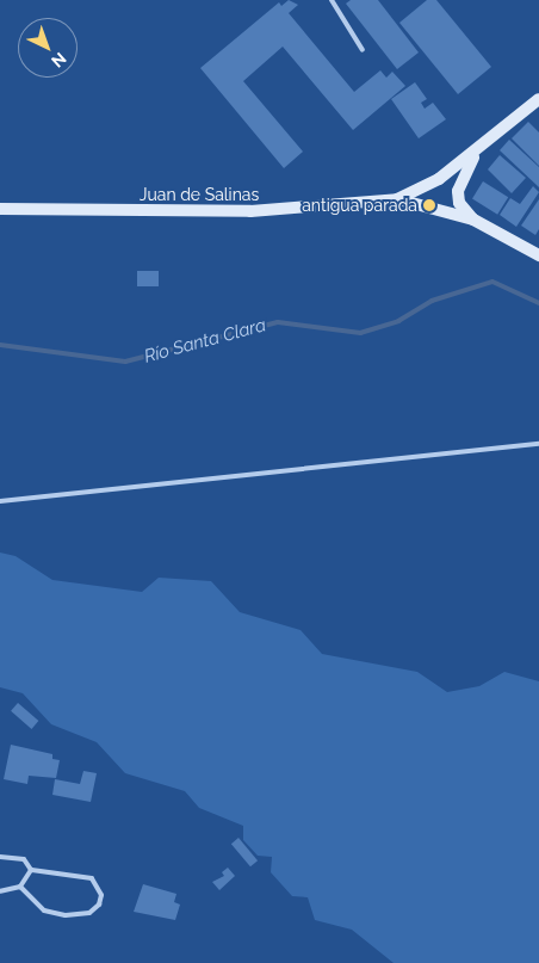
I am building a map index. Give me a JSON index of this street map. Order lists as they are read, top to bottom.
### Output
{
  "streets": {
    "street": ["Juan de Salinas"]
  },
  "water": ["Río Santa Clara"],
  "places": ["antigua parada"],
  "north": "bottom right"
}
